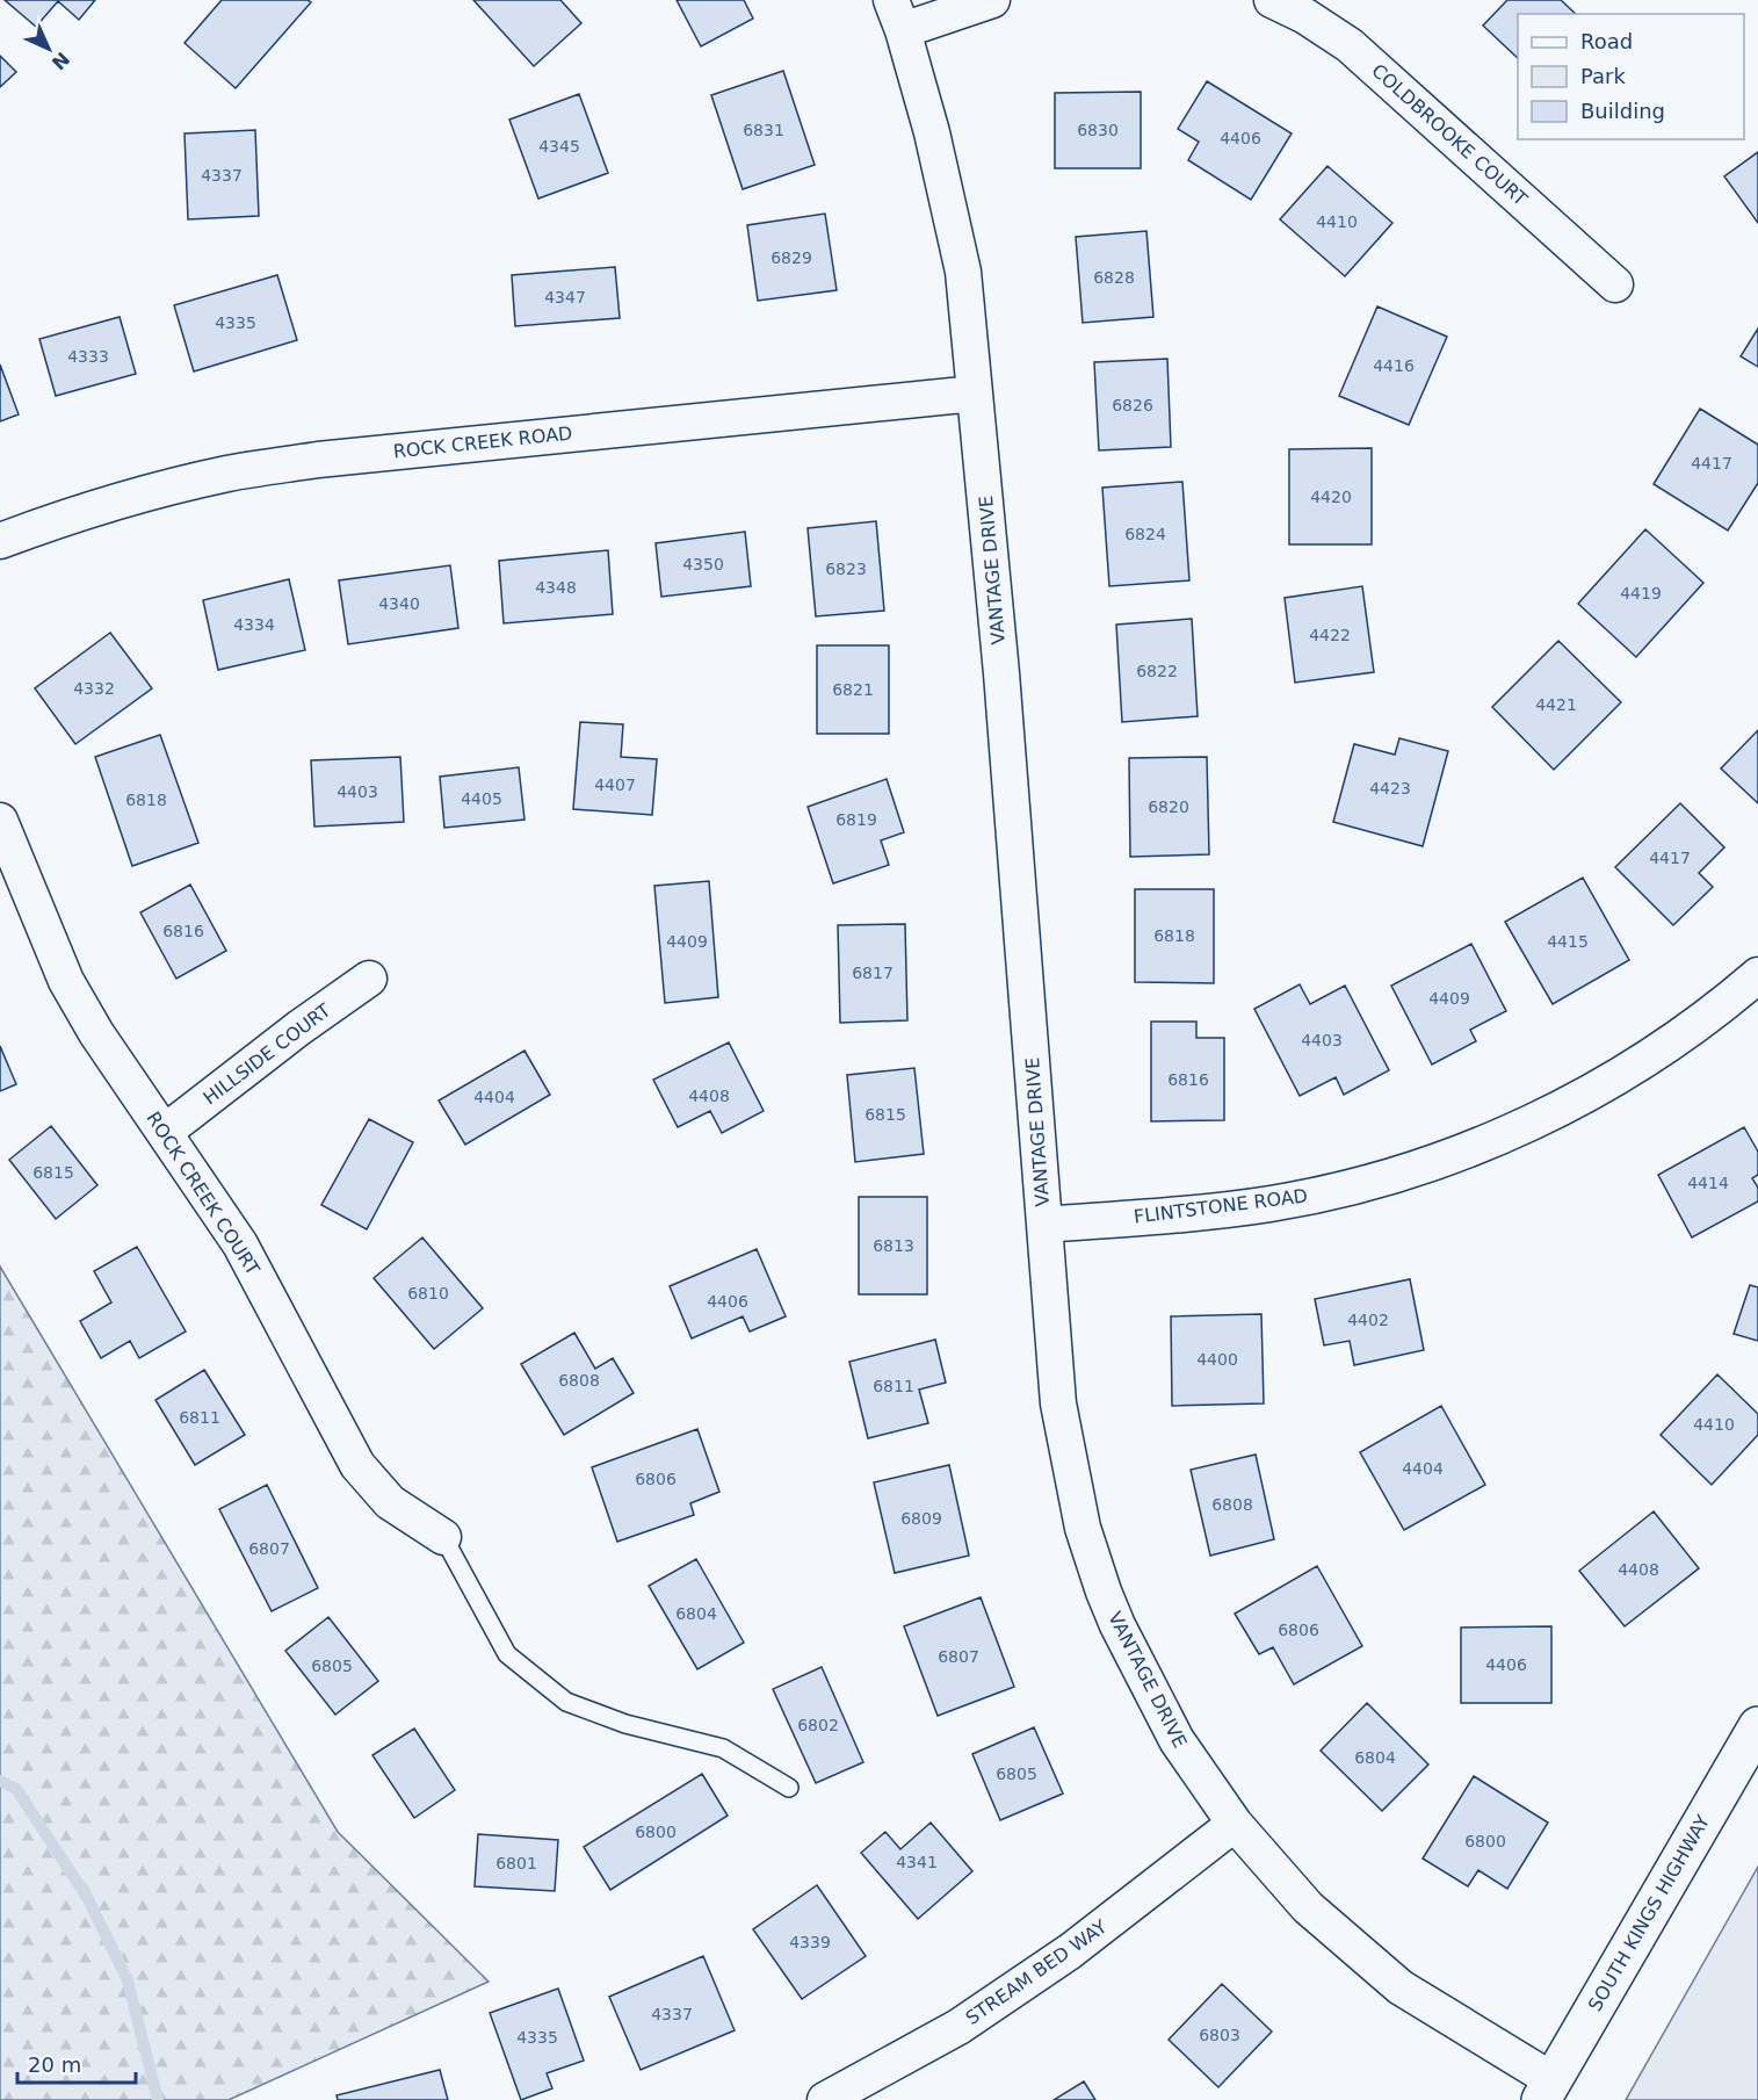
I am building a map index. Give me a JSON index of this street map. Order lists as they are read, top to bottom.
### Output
{
  "streets": {
    "main road": ["SOUTH KINGS HIGHWAY"],
    "street": [
      "COLDBROOKE COURT",
      "ROCK CREEK ROAD",
      "VANTAGE DRIVE",
      "HILLSIDE COURT",
      "ROCK CREEK COURT",
      "FLINTSTONE ROAD",
      "STREAM BED WAY"
    ]
  },
  "crossings": [
    ["ROCK CREEK ROAD", "VANTAGE DRIVE"],
    ["VANTAGE DRIVE", "FLINTSTONE ROAD"],
    ["VANTAGE DRIVE", "SOUTH KINGS HIGHWAY"],
    ["VANTAGE DRIVE", "STREAM BED WAY"],
    ["HILLSIDE COURT", "ROCK CREEK COURT"]
  ],
  "house_numbers": [
    "6831",
    "6830",
    "4406",
    "4345",
    "4337",
    "4410",
    "6829",
    "6828",
    "4347",
    "4335",
    "4333",
    "4416",
    "6826",
    "4417",
    "4420",
    "6824",
    "4350",
    "6823",
    "4348",
    "4419",
    "4340",
    "4334",
    "4422",
    "6822",
    "4332",
    "6821",
    "4421",
    "4407",
    "4423",
    "4403",
    "4405",
    "6818",
    "6820",
    "6819",
    "4417",
    "6816",
    "6818",
    "4409",
    "4415",
    "6817",
    "4409",
    "4403",
    "6816",
    "4408",
    "4404",
    "6815",
    "6815",
    "4414",
    "6813",
    "6810",
    "4406",
    "4402",
    "4400",
    "6808",
    "6811",
    "6811",
    "4410",
    "4404",
    "6806",
    "6808",
    "6809",
    "6807",
    "4408",
    "6804",
    "6806",
    "6807",
    "4406",
    "6805",
    "6802",
    "6804",
    "6805",
    "6800",
    "6800",
    "4341",
    "6801",
    "4339",
    "4337",
    "6803",
    "4335"
  ],
  "legend": ["Road", "Park", "Building"],
  "scale_bar": "20 m",
  "north": "bottom right"
}
